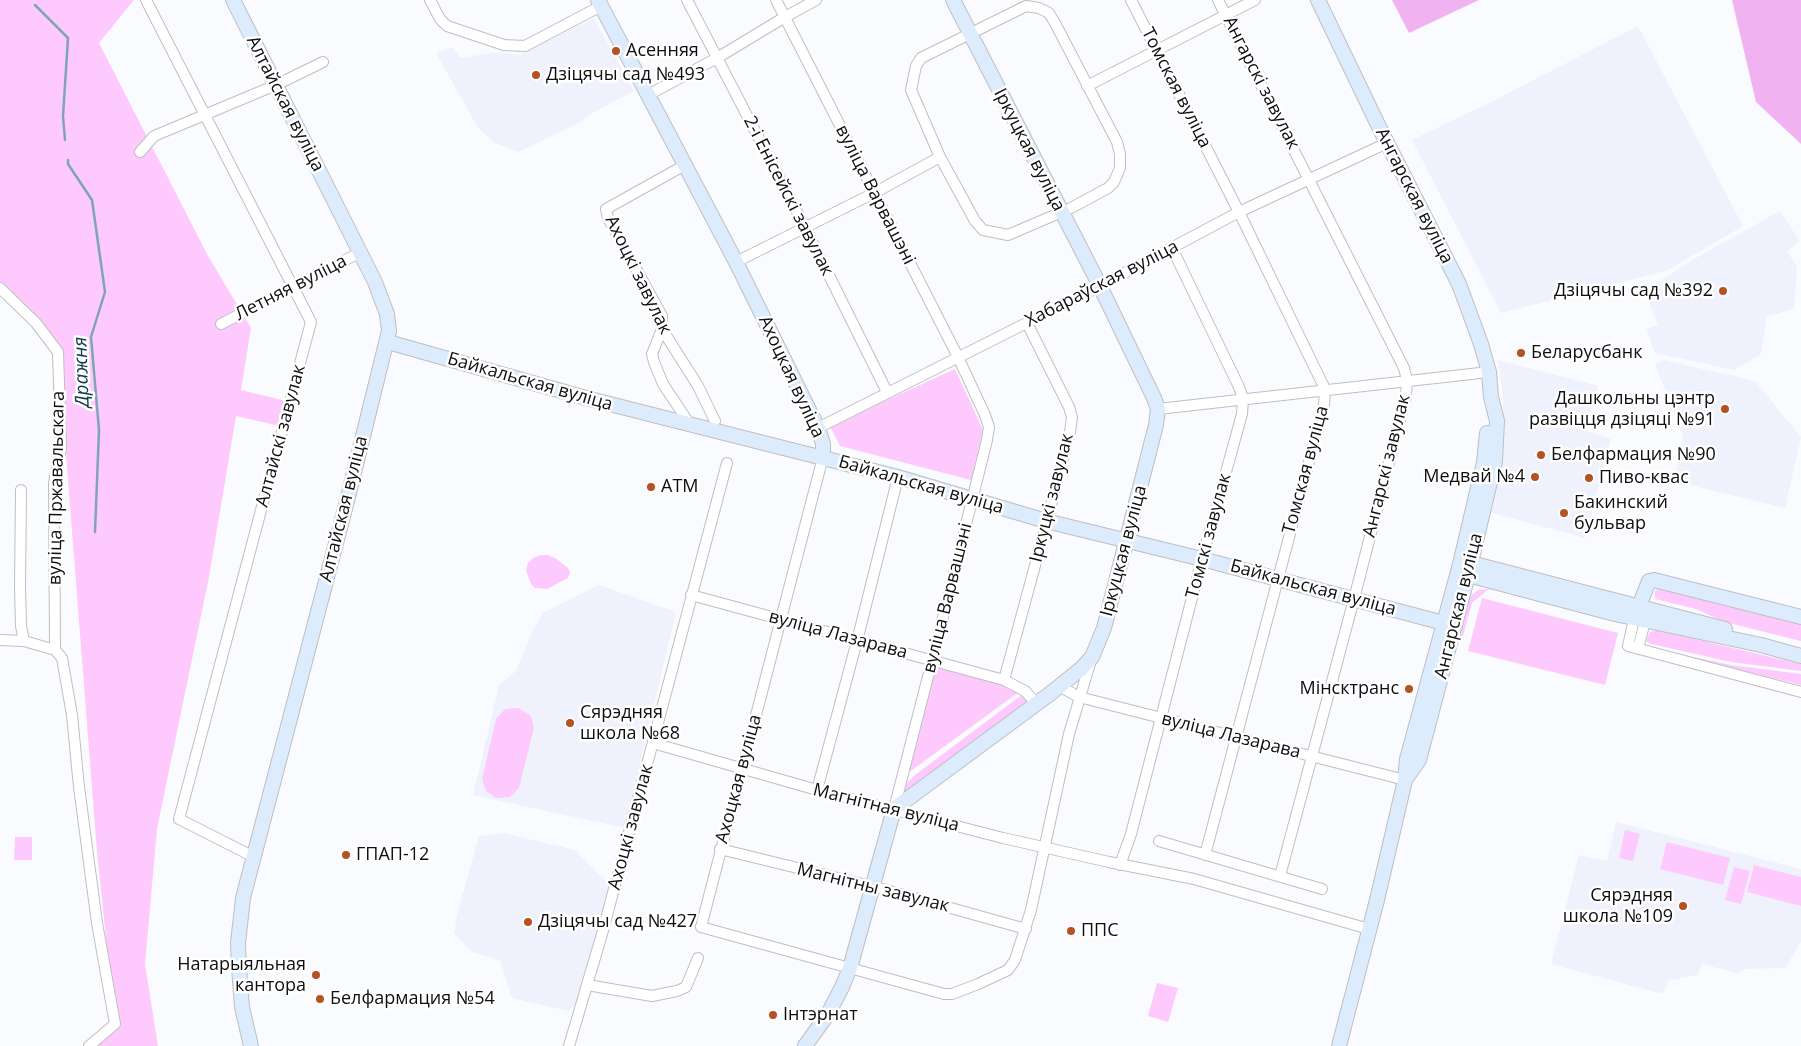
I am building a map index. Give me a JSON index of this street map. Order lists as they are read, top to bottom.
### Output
{
  "streets": {
    "main road": [
      "Алтайская вуліца",
      "Іркуцкая вуліца",
      "вуліца Варвашэні",
      "Ангарская вуліца",
      "Ахоцкая вуліца",
      "Байкальская вуліца"
    ],
    "street": [
      "Ангарскі завулак",
      "Томская вуліца",
      "2-і Енісейскі завулак",
      "Ахоцкі завулак",
      "Хабараўская вуліца",
      "Летняя вуліца",
      "Алтайскі завулак",
      "вуліца Пржавальскага",
      "Іркуцкі завулак",
      "Томскі завулак",
      "вуліца Лазарава",
      "Магнітная вуліца",
      "Магнітны завулак"
    ]
  },
  "crossings": [
    ["Ангарскі завулак", "Хабараўская вуліца"],
    ["Ангарскі завулак", "Байкальская вуліца"],
    ["Ангарскі завулак", "вуліца Лазарава"],
    ["Томская вуліца", "Хабараўская вуліца"],
    ["Томская вуліца", "Байкальская вуліца"],
    ["Томская вуліца", "вуліца Лазарава"],
    ["Алтайская вуліца", "Летняя вуліца"],
    ["Алтайская вуліца", "Байкальская вуліца"],
    ["Алтайская вуліца", "Алтайскі завулак"],
    ["Іркуцкая вуліца", "вуліца Варвашэні"],
    ["Іркуцкая вуліца", "Хабараўская вуліца"],
    ["Іркуцкая вуліца", "Ахоцкая вуліца"],
    ["Іркуцкая вуліца", "Байкальская вуліца"],
    ["Іркуцкая вуліца", "вуліца Лазарава"],
    ["Іркуцкая вуліца", "Магнітная вуліца"],
    ["Іркуцкая вуліца", "Магнітны завулак"],
    ["вуліца Варвашэні", "Хабараўская вуліца"],
    ["вуліца Варвашэні", "Ахоцкая вуліца"],
    ["вуліца Варвашэні", "Байкальская вуліца"],
    ["вуліца Варвашэні", "вуліца Лазарава"],
    ["вуліца Варвашэні", "Магнітная вуліца"],
    ["вуліца Варвашэні", "Магнітны завулак"],
    ["2-і Енісейскі завулак", "Хабараўская вуліца"],
    ["Ангарская вуліца", "Хабараўская вуліца"],
    ["Ангарская вуліца", "Байкальская вуліца"],
    ["Ангарская вуліца", "вуліца Лазарава"],
    ["Ангарская вуліца", "Магнітная вуліца"],
    ["Ахоцкі завулак", "Ахоцкая вуліца"],
    ["Ахоцкі завулак", "вуліца Лазарава"],
    ["Ахоцкі завулак", "Магнітная вуліца"],
    ["Хабараўская вуліца", "Ахоцкая вуліца"],
    ["Хабараўская вуліца", "Іркуцкі завулак"],
    ["Хабараўская вуліца", "Томскі завулак"],
    ["Летняя вуліца", "Алтайскі завулак"],
    ["Ахоцкая вуліца", "Байкальская вуліца"],
    ["Ахоцкая вуліца", "вуліца Лазарава"],
    ["Ахоцкая вуліца", "Магнітная вуліца"],
    ["Ахоцкая вуліца", "Магнітны завулак"],
    ["Байкальская вуліца", "Іркуцкі завулак"],
    ["Байкальская вуліца", "Томскі завулак"],
    ["Іркуцкі завулак", "вуліца Лазарава"],
    ["Томскі завулак", "вуліца Лазарава"],
    ["Томскі завулак", "Магнітная вуліца"]
  ],
  "water": ["Дражня"],
  "places": [
    "Асенняя",
    "Дзіцячы сад №493",
    "Дзіцячы сад №392",
    "Беларусбанк",
    "Дашкольны цэнтр развіцця дзіцяці №91",
    "Белфармация №90",
    "Медвай №4",
    "Пиво-квас",
    "АТМ",
    "Бакинский бульвар",
    "Мінсктранс",
    "Сярэдняя школа №68",
    "ГПАП-12",
    "Сярэдняя школа №109",
    "Дзіцячы сад №427",
    "ППС",
    "Натарыяльная кантора",
    "Белфармация №54",
    "Інтэрнат"
  ]
}
